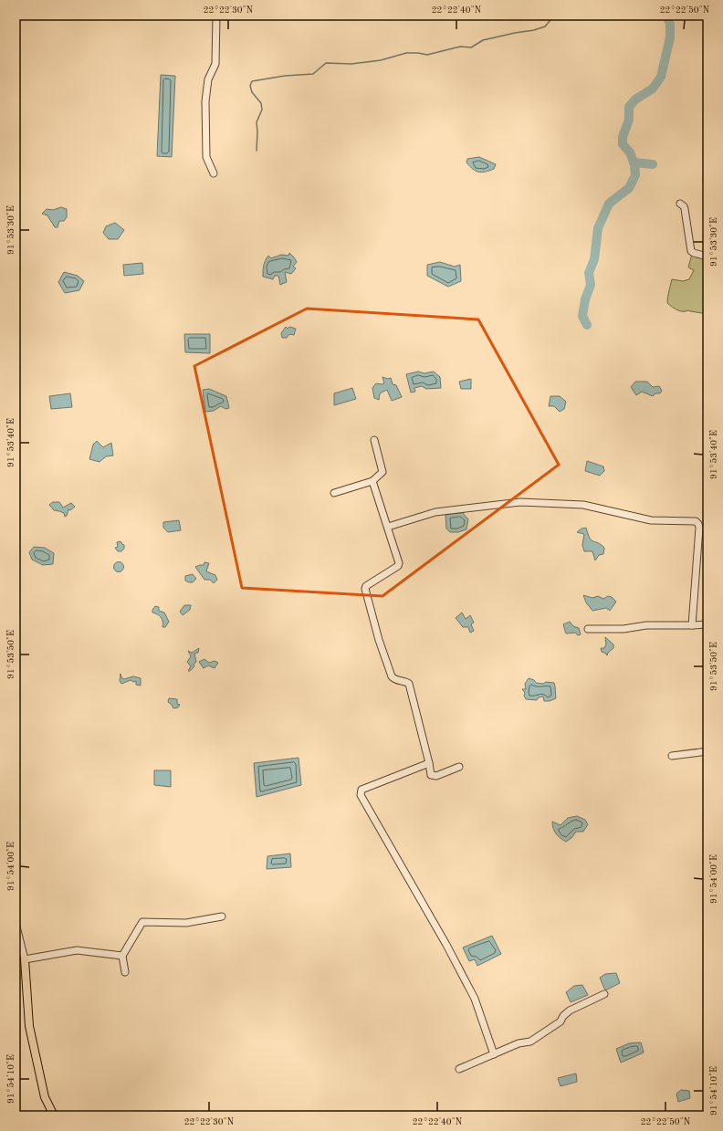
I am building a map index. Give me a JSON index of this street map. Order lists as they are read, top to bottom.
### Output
{
  "coordinates": [
    "22°22'30\"N",
    "22°22'40\"N",
    "22°22'50\"N",
    "91°53'30\"E",
    "91°53'40\"E",
    "91°53'50\"E",
    "91°54'00\"E",
    "91°54'10\"E"
  ]
}
